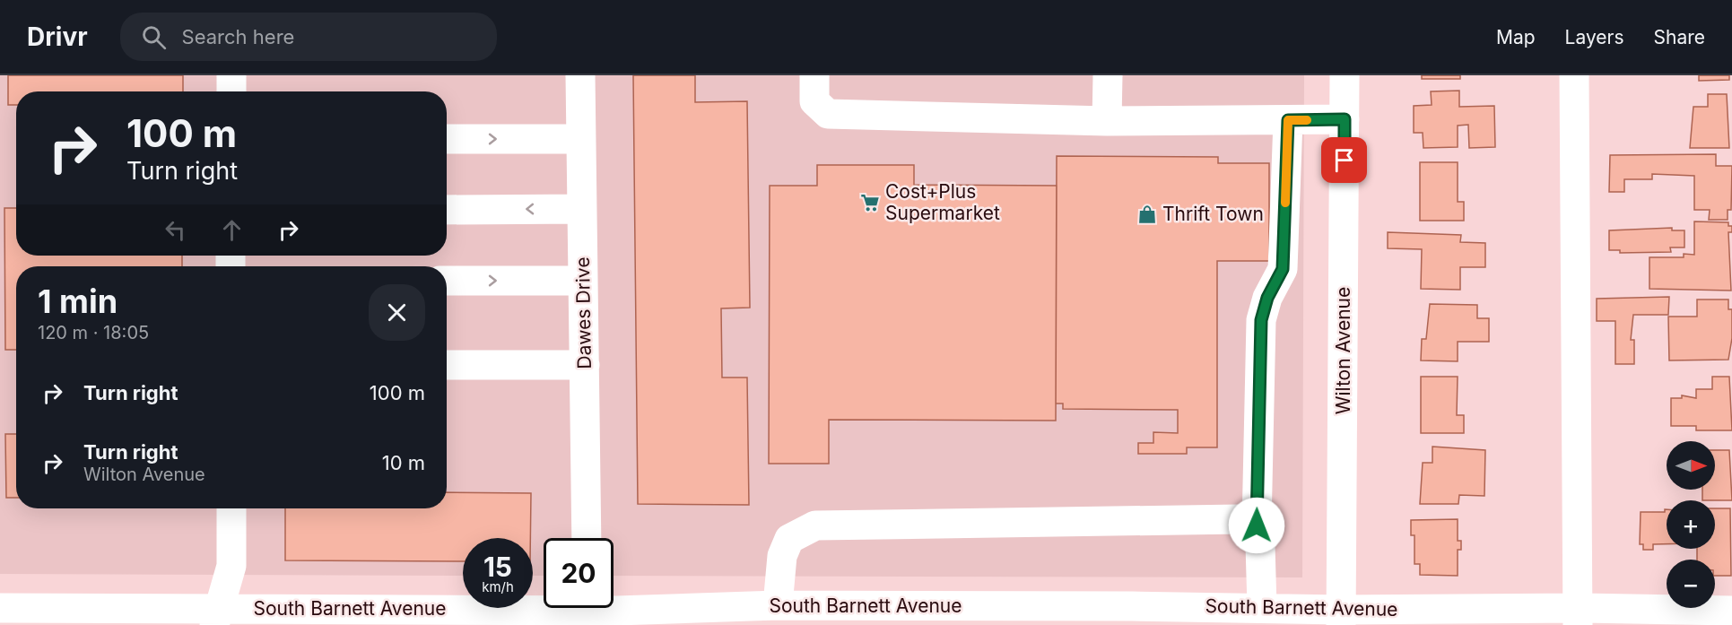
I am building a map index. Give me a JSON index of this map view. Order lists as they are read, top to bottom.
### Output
{
  "streets": {
    "street": ["Dawes Drive", "Wilton Avenue", "South Barnett Avenue"]
  },
  "crossings": [
    ["Wilton Avenue", "South Barnett Avenue"]
  ],
  "places": {
    "supermarket": ["Cost+Plus Supermarket"],
    "shop": ["Thrift Town"]
  },
  "north": "right",
  "page": {
    "header": "Drivr",
    "search": "Search here",
    "nav": ["Map", "Layers", "Share"],
    "turn": ["100 m", "Turn right"],
    "heading": ["1 min", "120 m · 18:05"],
    "list": [
      {
        "name": "Turn right",
        "value": "100 m"
      },
      {
        "name": "Turn right",
        "note": "Wilton Avenue",
        "value": "10 m"
      }
    ],
    "map_buttons": ["+", "−"],
    "speed": "15 km/h",
    "limit": "20"
  }
}
